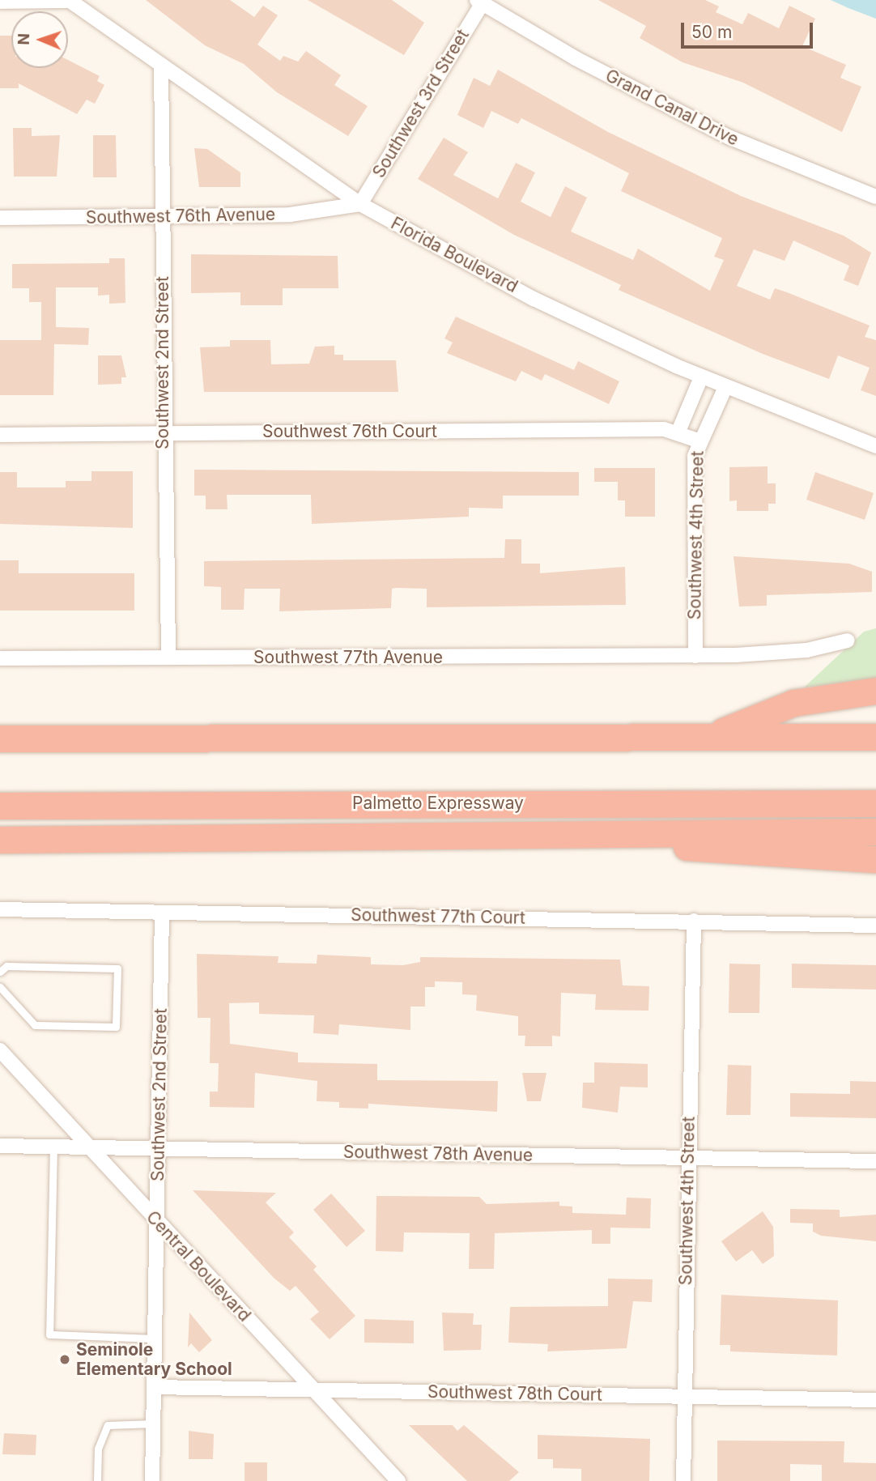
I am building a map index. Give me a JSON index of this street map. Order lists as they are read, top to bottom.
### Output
{
  "streets": {
    "highway": ["Palmetto Expressway"],
    "street": [
      "Southwest 3rd Street",
      "Grand Canal Drive",
      "Southwest 76th Avenue",
      "Florida Boulevard",
      "Southwest 2nd Street",
      "Southwest 76th Court",
      "Southwest 4th Street",
      "Southwest 77th Avenue",
      "Southwest 77th Court",
      "Southwest 78th Avenue",
      "Central Boulevard",
      "Southwest 78th Court"
    ]
  },
  "crossings": [
    ["Southwest 3rd Street", "Grand Canal Drive"],
    ["Southwest 3rd Street", "Southwest 76th Avenue"],
    ["Southwest 3rd Street", "Florida Boulevard"],
    ["Southwest 76th Avenue", "Florida Boulevard"],
    ["Southwest 76th Avenue", "Southwest 2nd Street"],
    ["Florida Boulevard", "Southwest 2nd Street"],
    ["Florida Boulevard", "Southwest 4th Street"],
    ["Southwest 2nd Street", "Southwest 76th Court"],
    ["Southwest 2nd Street", "Southwest 77th Avenue"],
    ["Southwest 2nd Street", "Southwest 77th Court"],
    ["Southwest 2nd Street", "Southwest 78th Avenue"],
    ["Southwest 2nd Street", "Central Boulevard"],
    ["Southwest 2nd Street", "Southwest 78th Court"],
    ["Southwest 76th Court", "Southwest 4th Street"],
    ["Southwest 4th Street", "Southwest 77th Avenue"],
    ["Southwest 4th Street", "Southwest 77th Court"],
    ["Southwest 4th Street", "Southwest 78th Avenue"],
    ["Southwest 4th Street", "Southwest 78th Court"],
    ["Southwest 78th Avenue", "Central Boulevard"],
    ["Central Boulevard", "Southwest 78th Court"]
  ],
  "places": ["Seminole Elementary School"],
  "scale_bar": "50 m",
  "north": "left"
}
